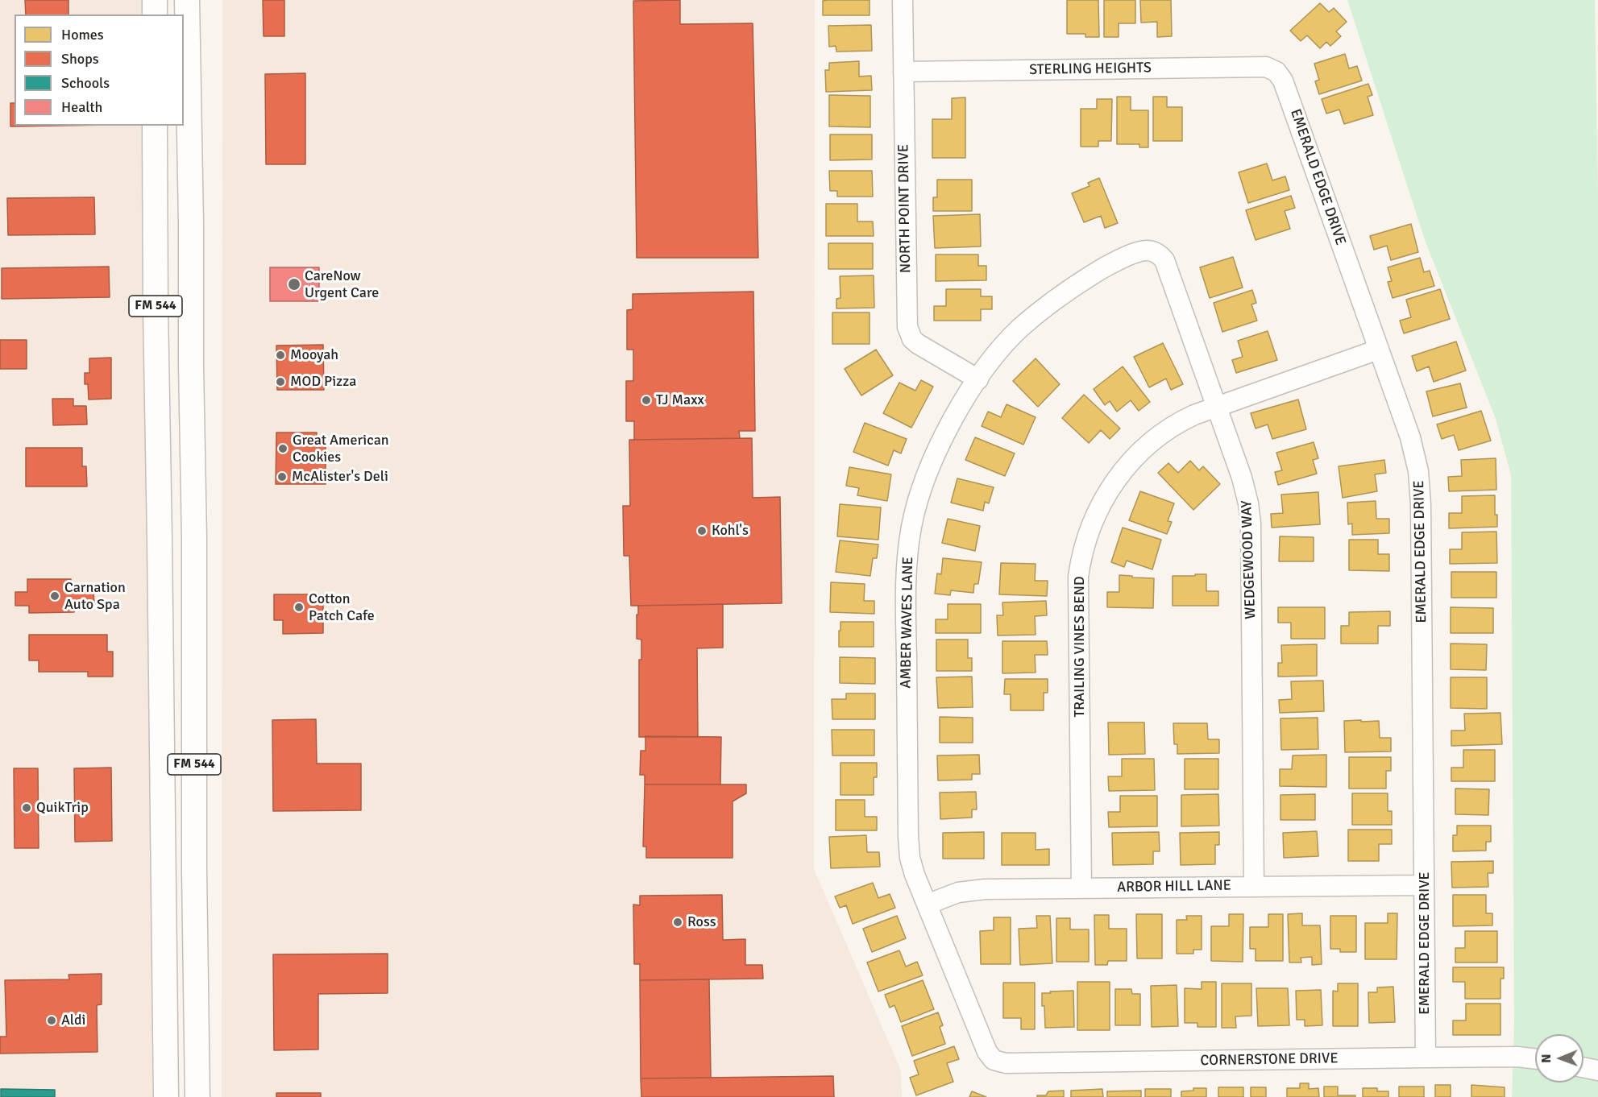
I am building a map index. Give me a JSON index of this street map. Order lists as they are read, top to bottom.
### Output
{
  "streets": {
    "main road": ["FM 544"],
    "street": [
      "STERLING HEIGHTS",
      "EMERALD EDGE DRIVE",
      "NORTH POINT DRIVE",
      "WEDGEWOOD WAY",
      "AMBER WAVES LANE",
      "TRAILING VINES BEND",
      "ARBOR HILL LANE",
      "CORNERSTONE DRIVE"
    ]
  },
  "crossings": [
    ["STERLING HEIGHTS", "EMERALD EDGE DRIVE"],
    ["STERLING HEIGHTS", "NORTH POINT DRIVE"],
    ["EMERALD EDGE DRIVE", "TRAILING VINES BEND"],
    ["EMERALD EDGE DRIVE", "ARBOR HILL LANE"],
    ["EMERALD EDGE DRIVE", "CORNERSTONE DRIVE"],
    ["NORTH POINT DRIVE", "AMBER WAVES LANE"],
    ["WEDGEWOOD WAY", "AMBER WAVES LANE"],
    ["WEDGEWOOD WAY", "TRAILING VINES BEND"],
    ["WEDGEWOOD WAY", "ARBOR HILL LANE"],
    ["AMBER WAVES LANE", "ARBOR HILL LANE"],
    ["AMBER WAVES LANE", "CORNERSTONE DRIVE"],
    ["TRAILING VINES BEND", "ARBOR HILL LANE"]
  ],
  "places": [
    "CareNow Urgent Care",
    "Mooyah",
    "MOD Pizza",
    "TJ Maxx",
    "Great American Cookies",
    "McAlister's Deli",
    "Kohl's",
    "Carnation Auto Spa",
    "Cotton Patch Cafe",
    "QuikTrip",
    "Ross",
    "Aldi"
  ],
  "legend": [
    "Homes",
    "Shops",
    "Schools",
    "Health"
  ],
  "north": "left"
}
